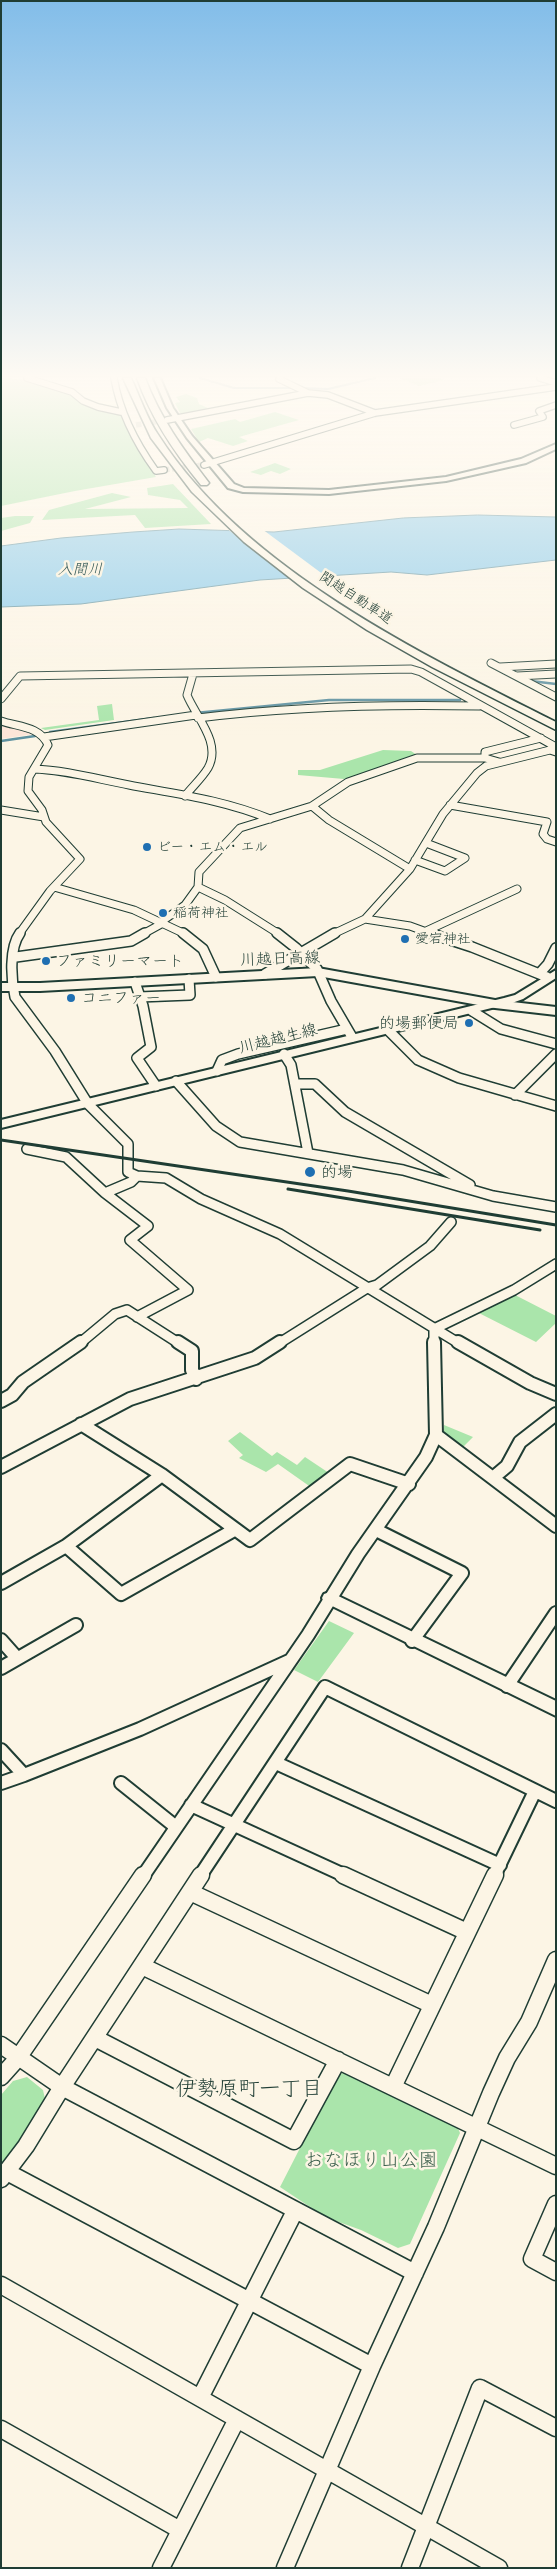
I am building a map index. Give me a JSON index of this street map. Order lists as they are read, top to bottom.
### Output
{
  "streets": {
    "highway": ["関越自動車道"],
    "main road": ["川越日高線"],
    "street": ["川越越生線"]
  },
  "crossings": [
    ["川越日高線", "川越越生線"]
  ],
  "districts": ["伊勢原町一丁目"],
  "water": ["入間川"],
  "parks": ["おなほり山公園"],
  "places": [
    "ビー・エム・エル",
    "稲荷神社",
    "愛宕神社",
    "ファミリーマート",
    "コニファー",
    "的場郵便局",
    "的場"
  ]
}
